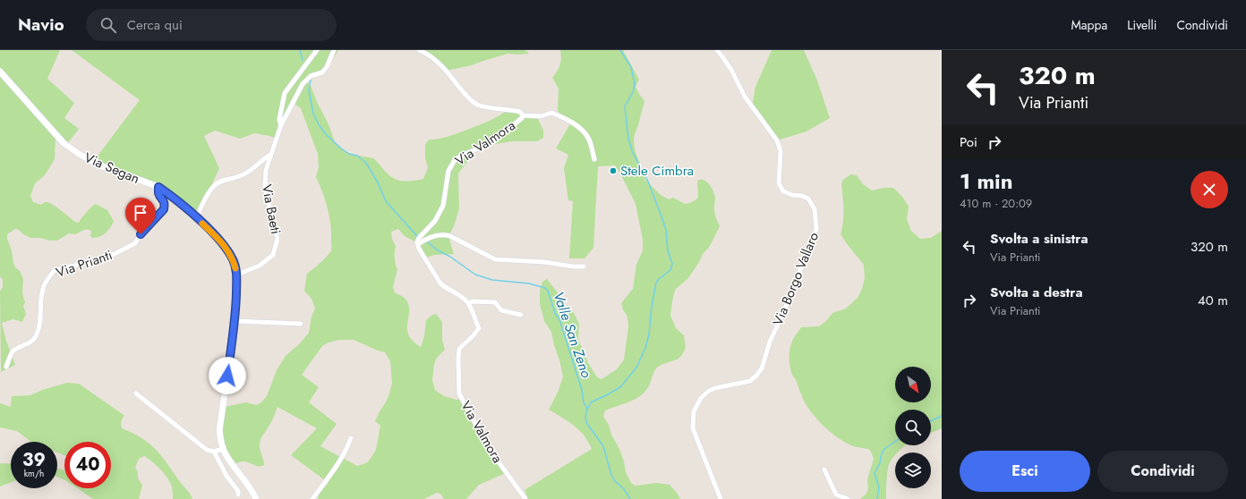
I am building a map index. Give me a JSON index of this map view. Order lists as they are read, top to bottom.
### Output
{
  "streets": {
    "street": [
      "Via Valmora",
      "Via Segan",
      "Via Baeti",
      "Via Prianti",
      "Via Borgo Vallaro"
    ]
  },
  "crossings": [
    ["Via Segan", "Via Baeti"],
    ["Via Segan", "Via Prianti"]
  ],
  "water": ["Valle San Zeno"],
  "places": ["Stele Cimbra"],
  "north": "bottom right",
  "page": {
    "header": "Navio",
    "search": "Cerca qui",
    "nav": ["Mappa", "Livelli", "Condividi"],
    "turn": ["320 m", "Via Prianti"],
    "then": "Poi",
    "heading": ["1 min", "410 m · 20:09"],
    "list": [
      {
        "name": "Svolta a sinistra",
        "note": "Via Prianti",
        "value": "320 m"
      },
      {
        "name": "Svolta a destra",
        "note": "Via Prianti",
        "value": "40 m"
      }
    ],
    "speed": "39 km/h",
    "limit": "40",
    "buttons": ["Esci", "Condividi"]
  }
}
